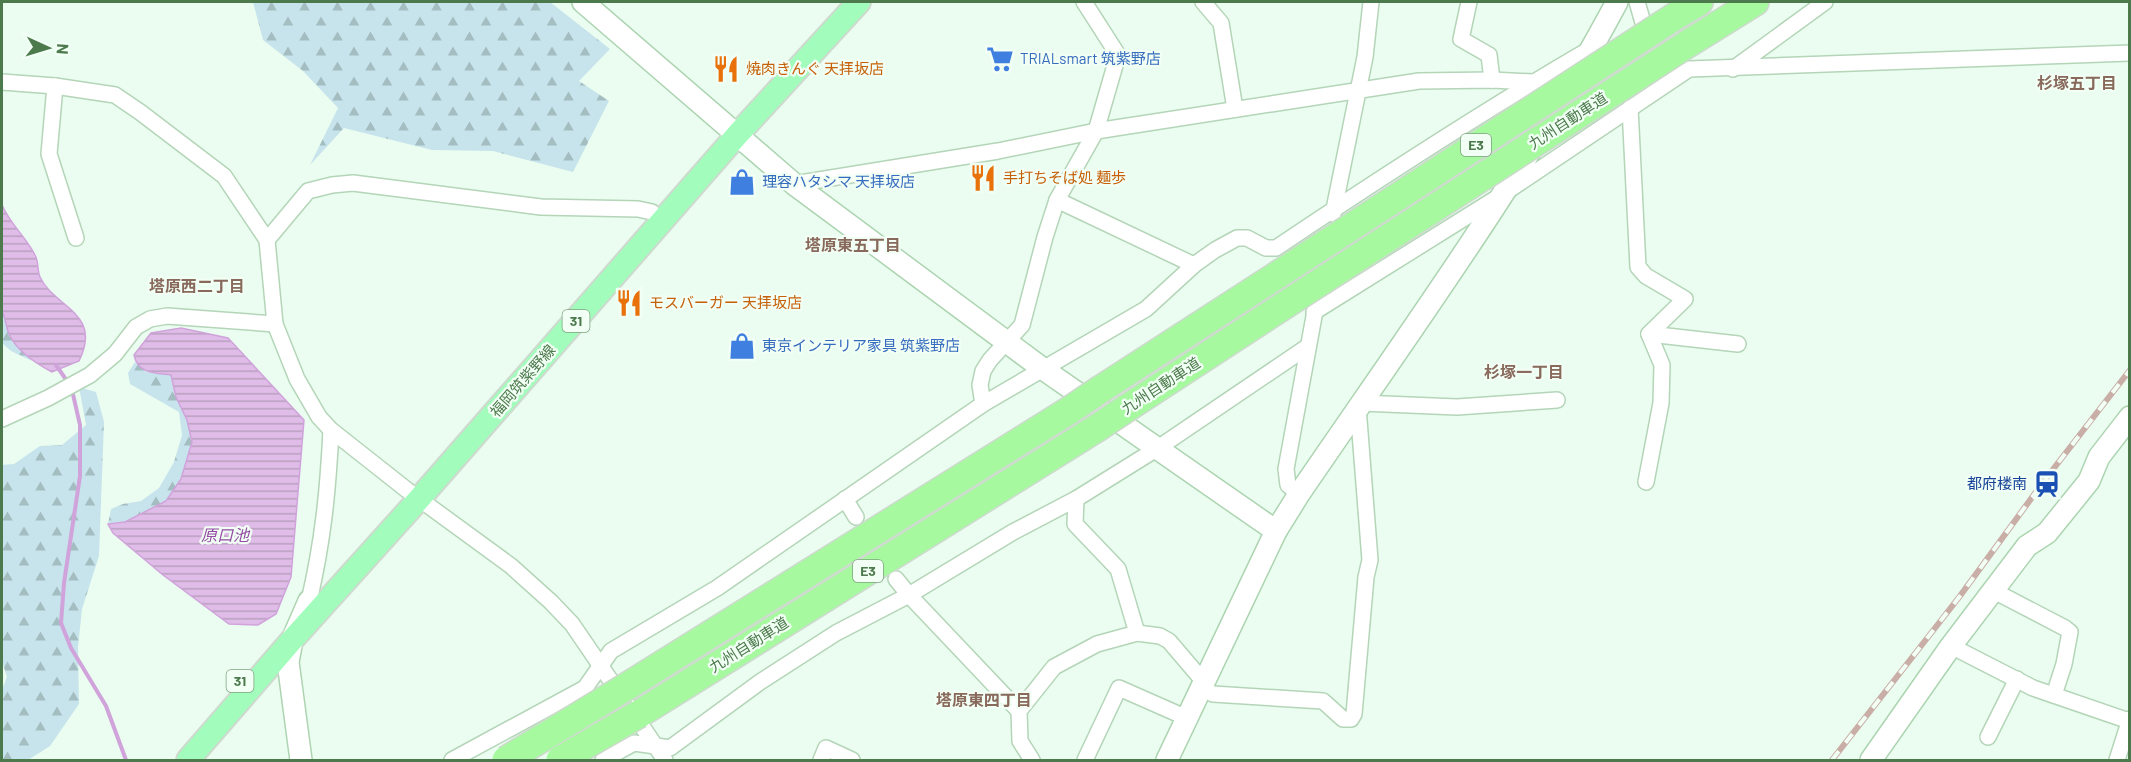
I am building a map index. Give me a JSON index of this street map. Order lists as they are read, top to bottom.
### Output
{
  "streets": {
    "highway": ["九州自動車道", "E3"],
    "main road": ["31", "福岡筑紫野線"]
  },
  "districts": [
    "杉塚五丁目",
    "塔原東五丁目",
    "塔原西二丁目",
    "杉塚一丁目",
    "塔原東四丁目"
  ],
  "water": ["原口池"],
  "places": {
    "supermarket": ["TRIALsmart 筑紫野店"],
    "restaurant": ["焼肉きんぐ 天拝坂店", "手打ちそば処 麺歩", "モスバーガー 天拝坂店"],
    "shop": ["理容ハタシマ 天拝坂店", "東京インテリア家具 筑紫野店"],
    "station": ["都府楼南"]
  },
  "north": "right"
}
